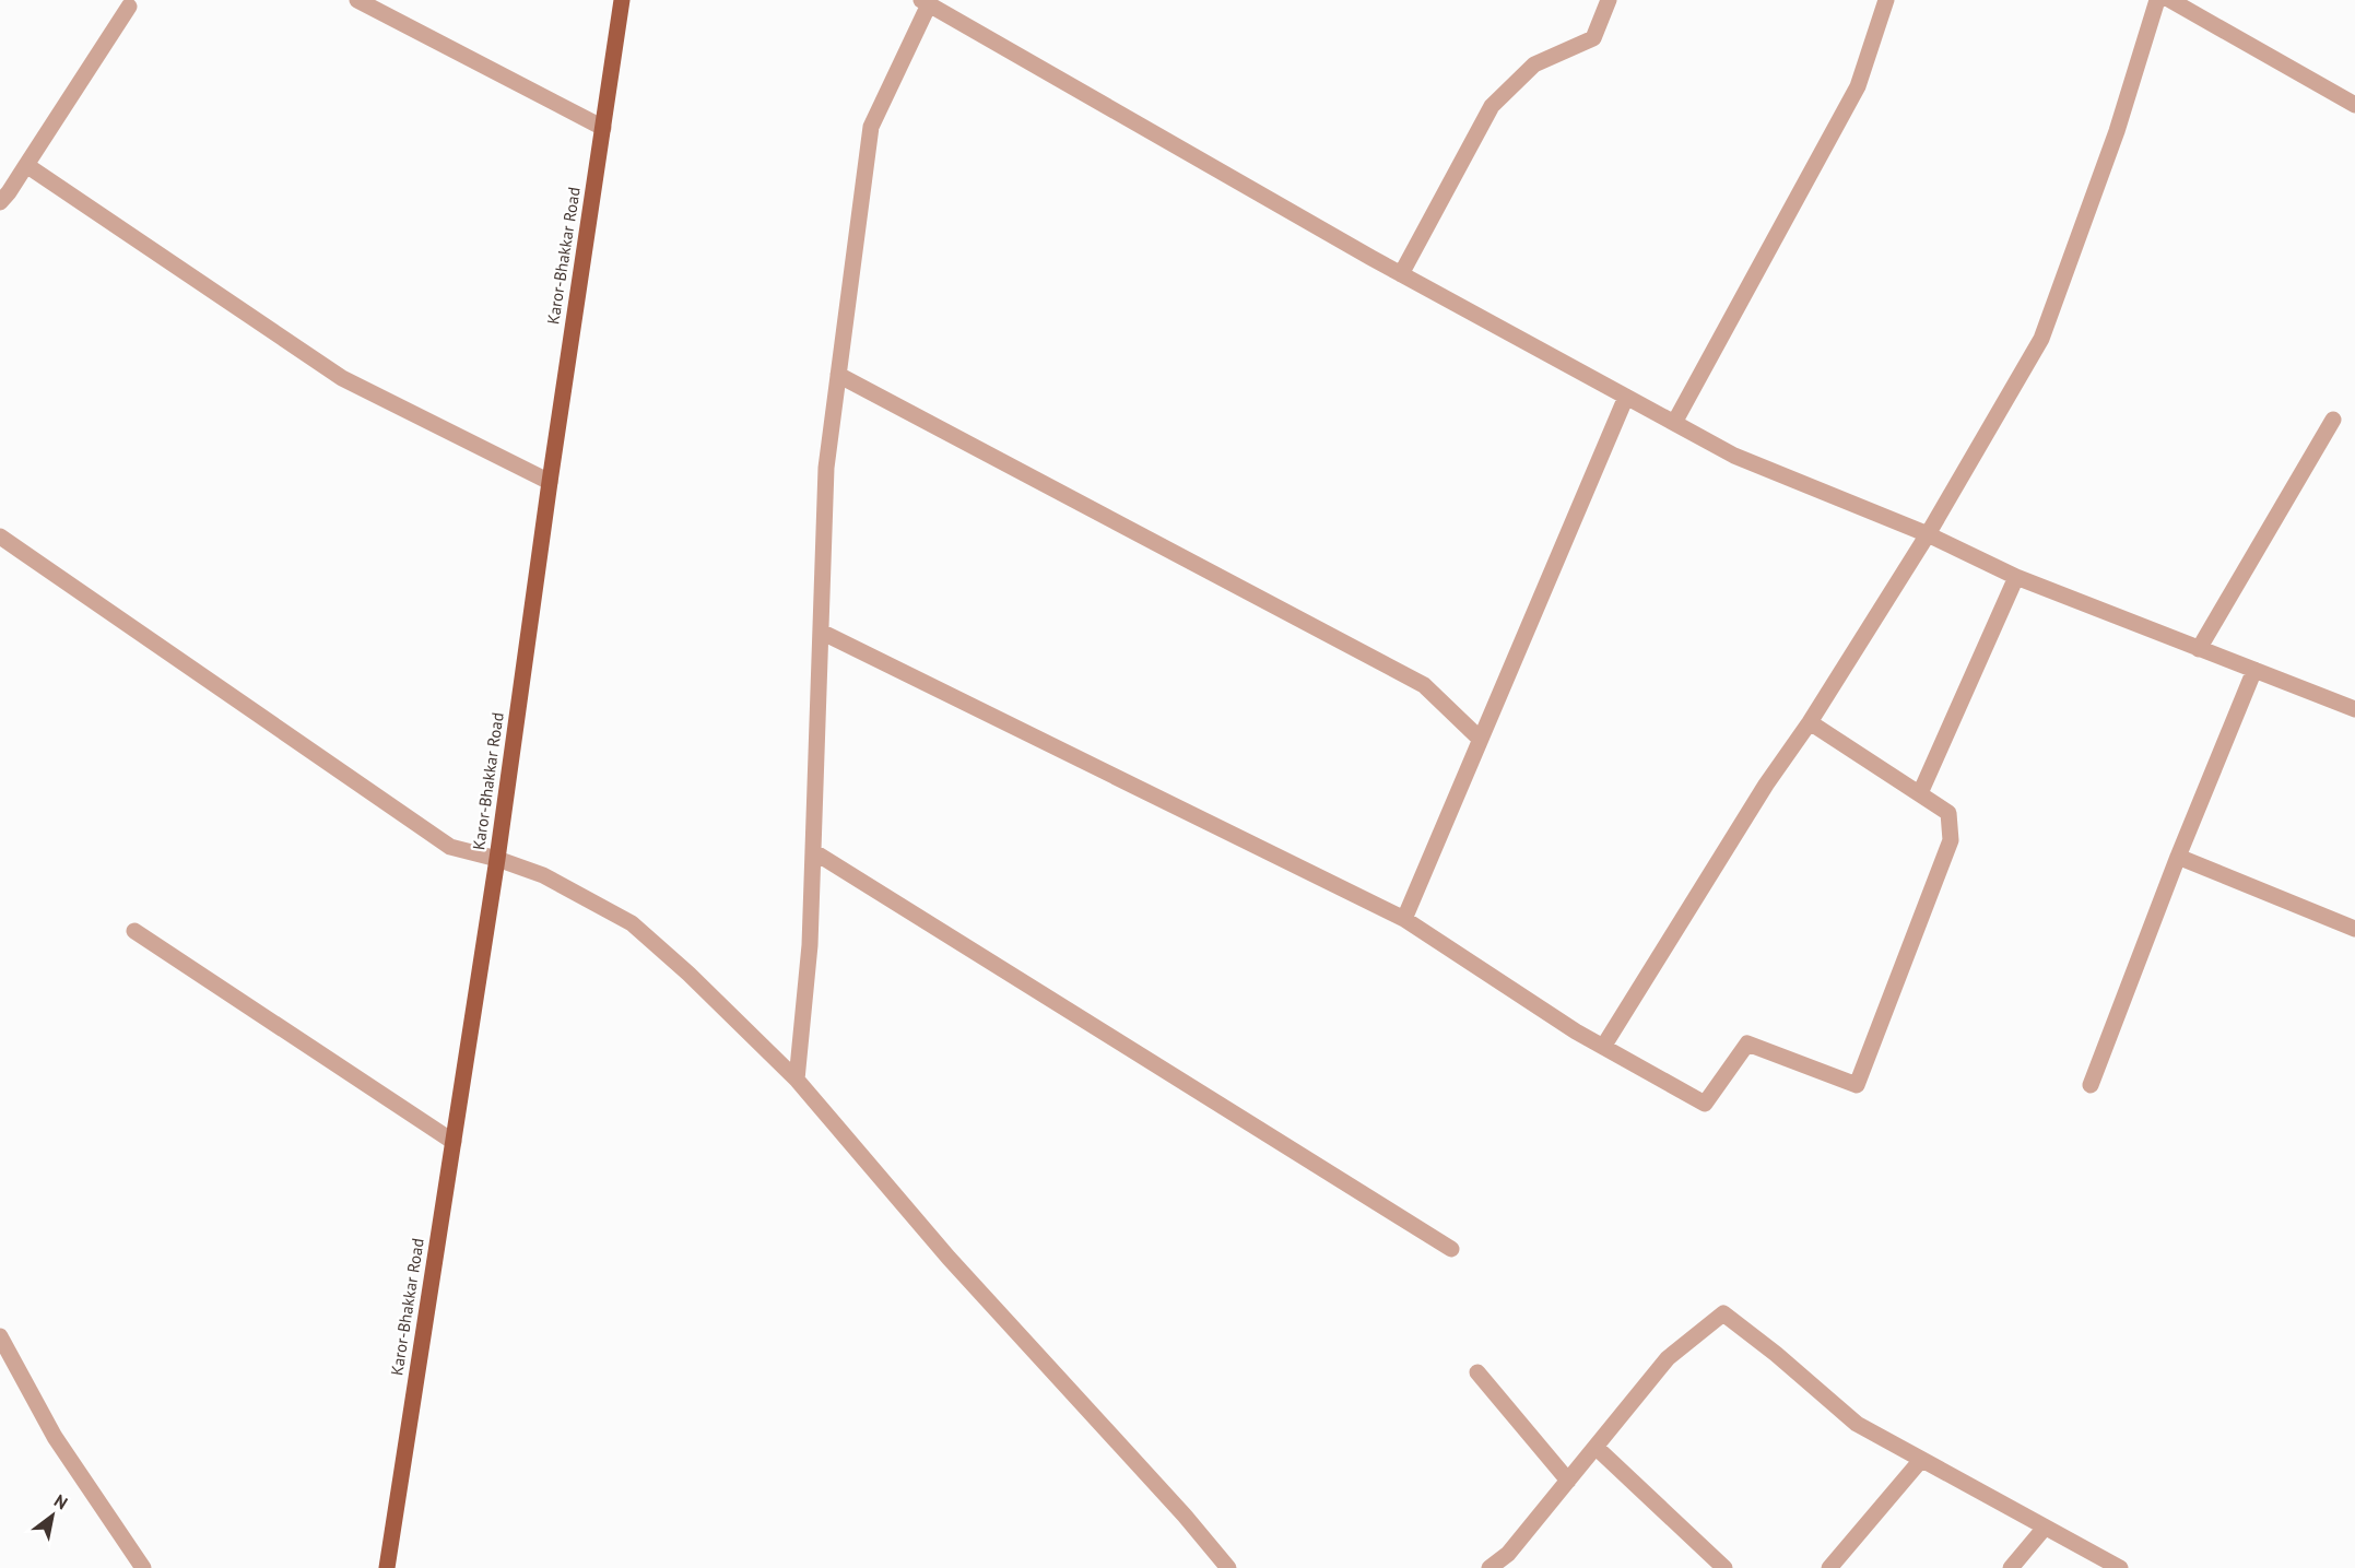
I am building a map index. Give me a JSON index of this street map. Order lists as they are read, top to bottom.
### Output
{
  "streets": {
    "main road": ["Karor-Bhakkar Road"]
  },
  "north": "top right"
}
